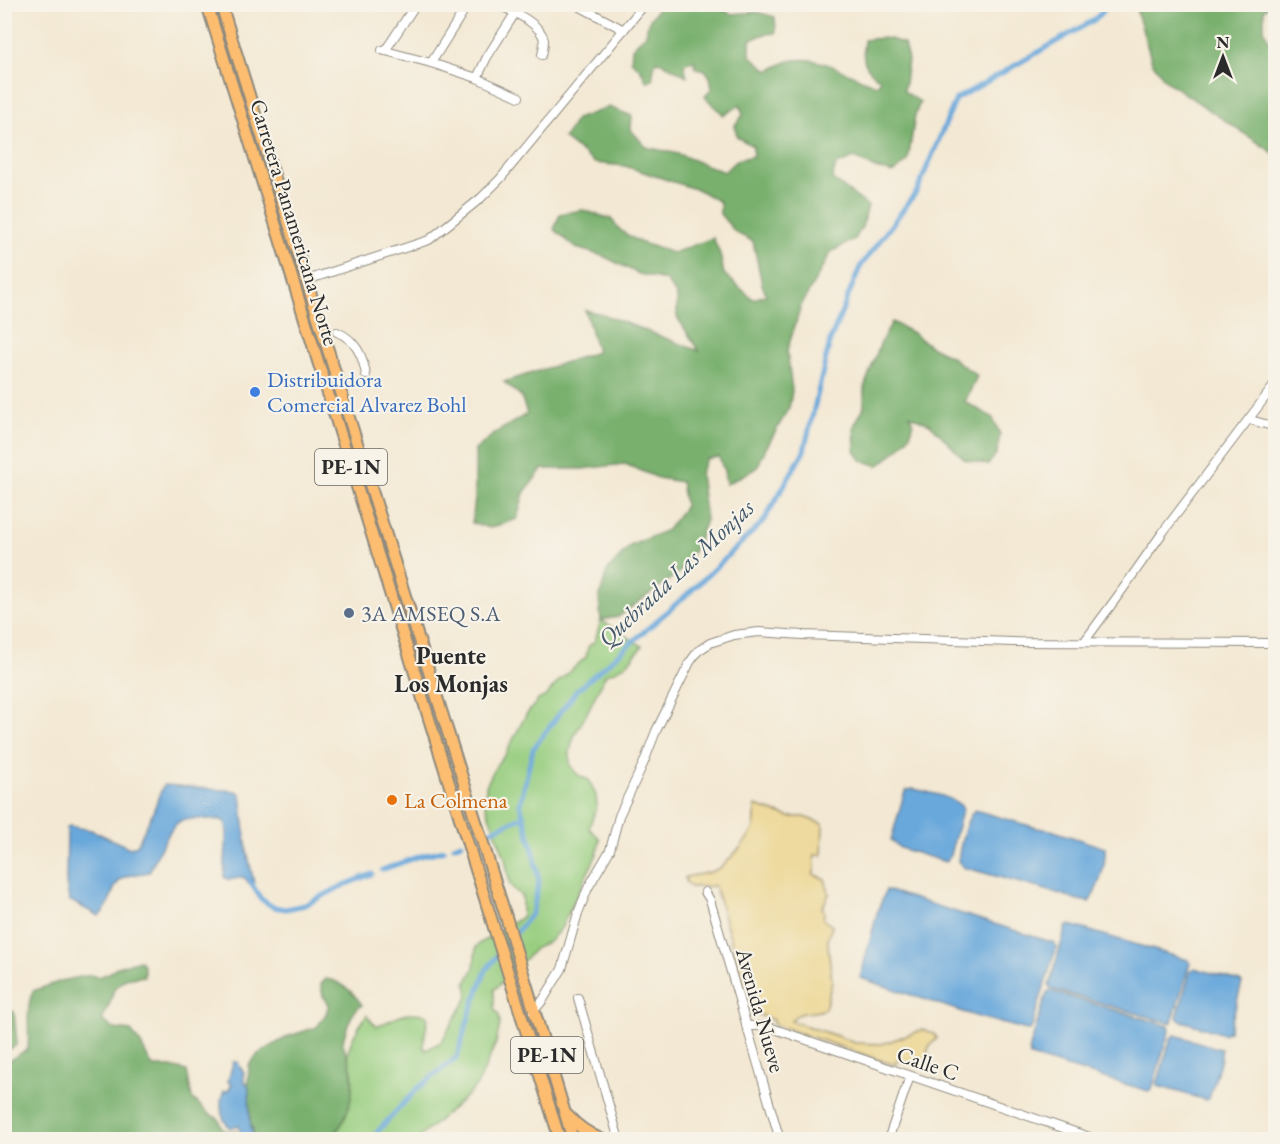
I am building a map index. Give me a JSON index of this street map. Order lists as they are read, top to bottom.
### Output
{
  "streets": {
    "highway": ["Carretera Panamericana Norte", "PE-1N"],
    "street": ["Avenida Nueve", "Calle C"]
  },
  "crossings": [
    ["Avenida Nueve", "Calle C"]
  ],
  "districts": ["Puente Los Monjas"],
  "water": ["Quebrada Las Monjas"],
  "places": ["Distribuidora Comercial Alvarez Bohl", "3A AMSEQ S.A", "La Colmena"],
  "north": "top"
}
